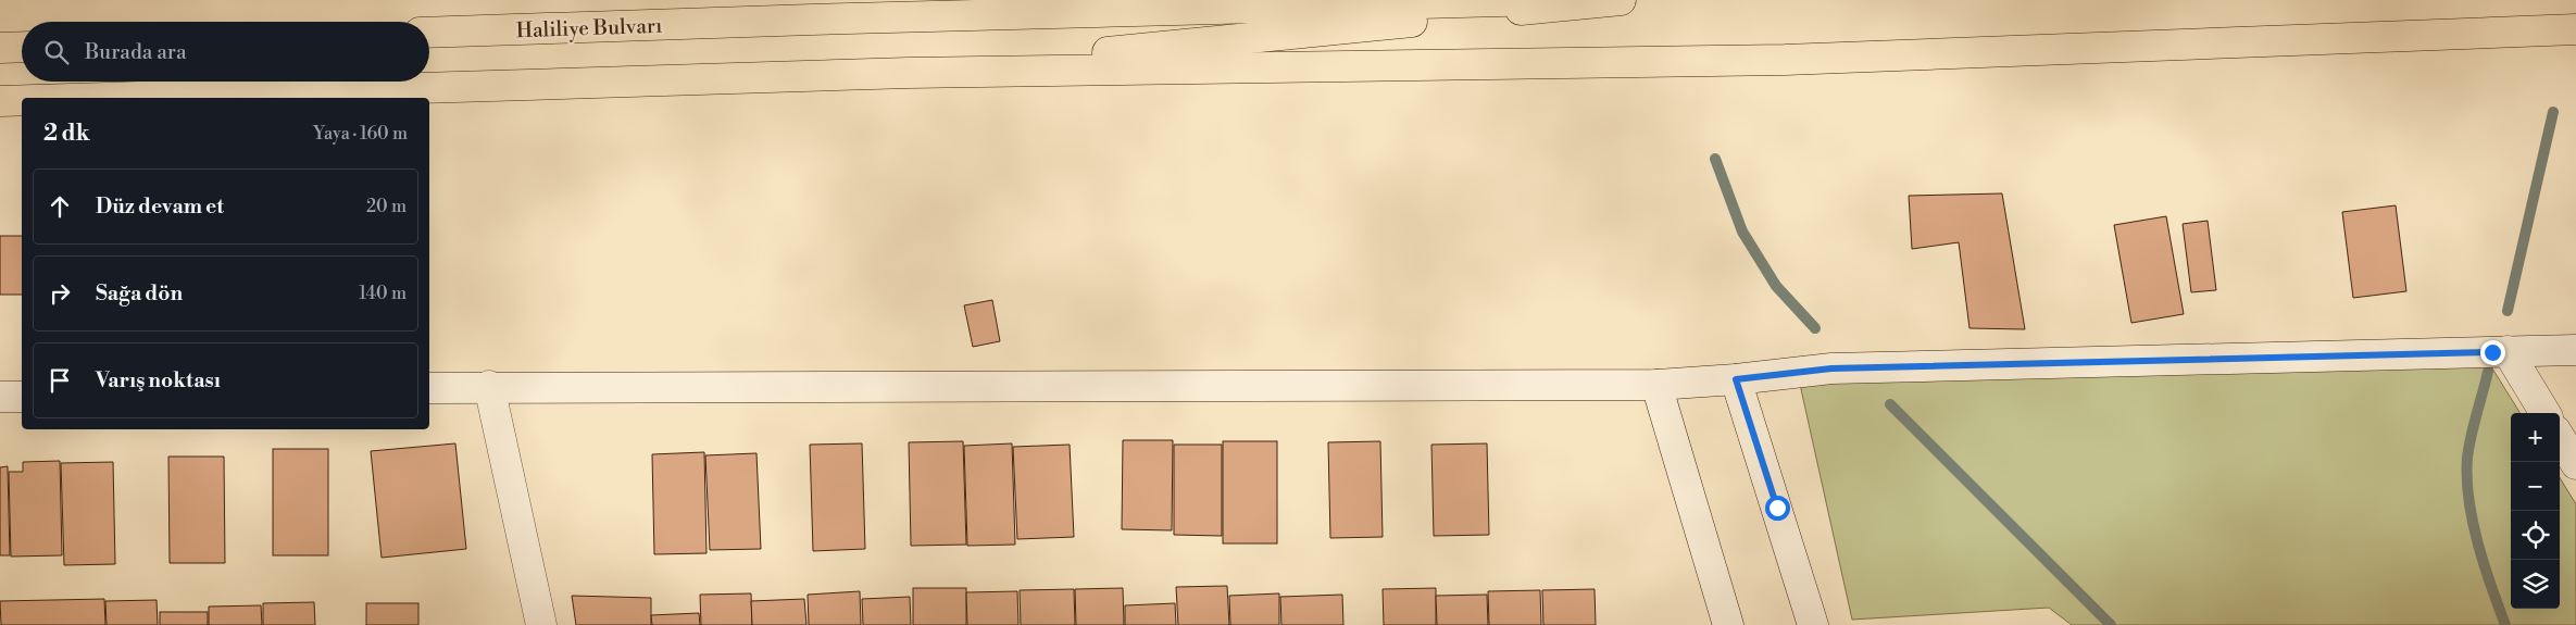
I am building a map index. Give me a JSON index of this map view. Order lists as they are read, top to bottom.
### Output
{
  "streets": {
    "highway": ["Haliliye Bulvarı"]
  },
  "page": {
    "search": "Burada ara",
    "heading": ["2 dk", "Yaya · 160 m"],
    "list": [
      ["Düz devam et", "20 m"],
      ["Sağa dön", "140 m"],
      "Varış noktası"
    ],
    "map_buttons": ["+", "−"]
  }
}
